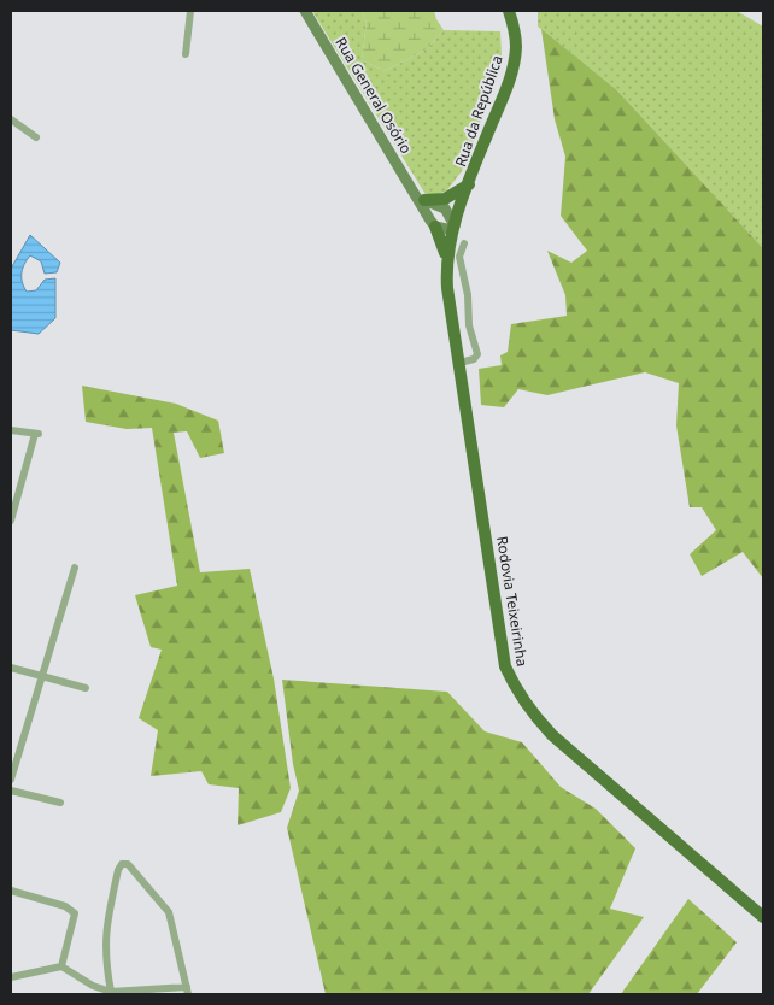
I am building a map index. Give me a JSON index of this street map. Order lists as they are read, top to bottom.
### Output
{
  "streets": {
    "main road": ["Rua da República", "Rodovia Teixeirinha"],
    "street": ["Rua General Osório"]
  },
  "crossings": [
    ["Rua General Osório", "Rodovia Teixeirinha"],
    ["Rua da República", "Rodovia Teixeirinha"]
  ]
}
